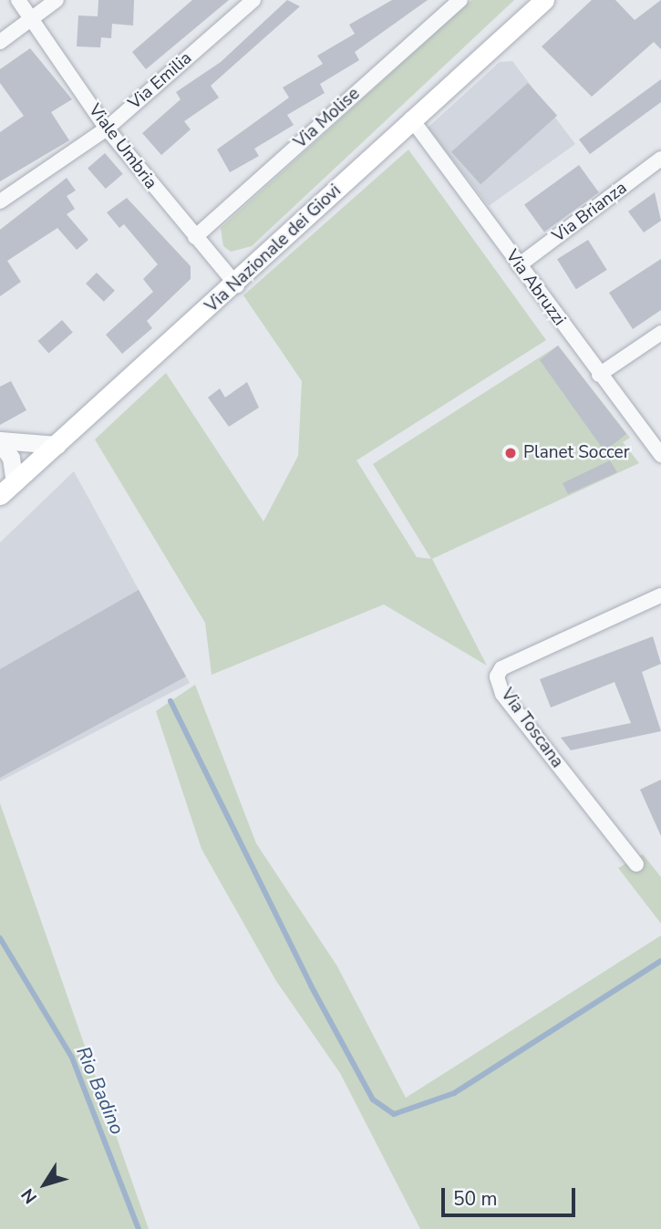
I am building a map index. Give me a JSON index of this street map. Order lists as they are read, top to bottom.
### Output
{
  "streets": {
    "main road": ["Via Nazionale dei Giovi"],
    "street": [
      "Via Emilia",
      "Via Molise",
      "Viale Umbria",
      "Via Brianza",
      "Via Abruzzi",
      "Via Toscana"
    ]
  },
  "crossings": [
    ["Via Emilia", "Viale Umbria"],
    ["Via Molise", "Viale Umbria"],
    ["Viale Umbria", "Via Nazionale dei Giovi"],
    ["Via Brianza", "Via Abruzzi"],
    ["Via Nazionale dei Giovi", "Via Abruzzi"]
  ],
  "water": ["Rio Badino"],
  "places": ["Planet Soccer"],
  "scale_bar": "50 m",
  "north": "bottom left"
}
